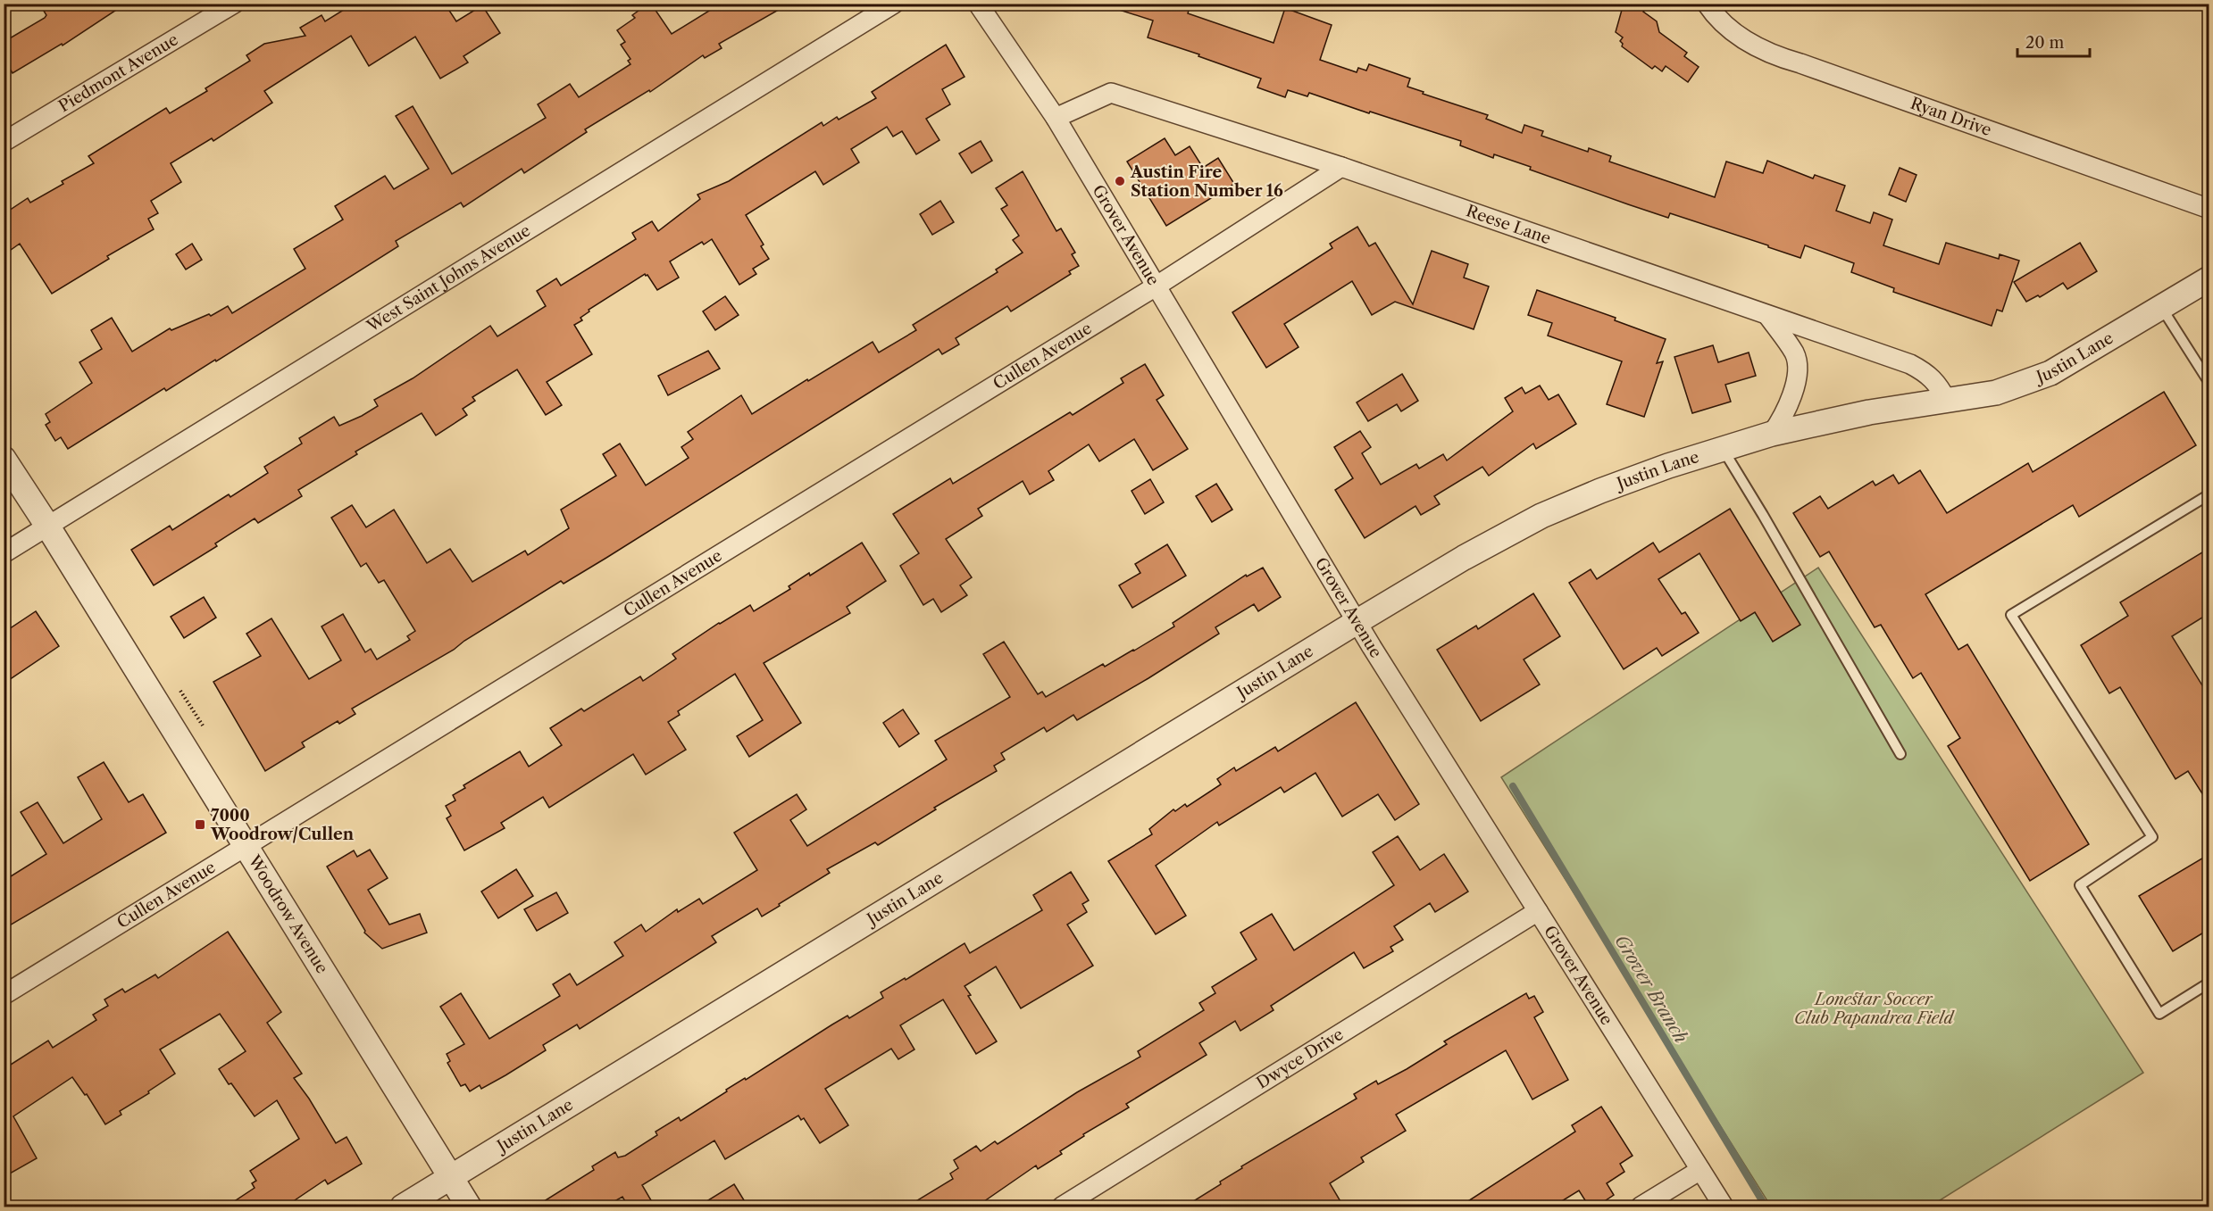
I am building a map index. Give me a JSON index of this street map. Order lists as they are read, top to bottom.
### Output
{
  "streets": {
    "street": [
      "Piedmont Avenue",
      "Ryan Drive",
      "Reese Lane",
      "Grover Avenue",
      "West Saint Johns Avenue",
      "Cullen Avenue",
      "Justin Lane",
      "Woodrow Avenue",
      "Dwyce Drive"
    ]
  },
  "crossings": [
    ["Reese Lane", "Grover Avenue"],
    ["Reese Lane", "Cullen Avenue"],
    ["Reese Lane", "Justin Lane"],
    ["Grover Avenue", "Cullen Avenue"],
    ["Grover Avenue", "Justin Lane"],
    ["Grover Avenue", "Dwyce Drive"],
    ["West Saint Johns Avenue", "Woodrow Avenue"],
    ["Cullen Avenue", "Woodrow Avenue"],
    ["Justin Lane", "Woodrow Avenue"]
  ],
  "water": ["Grover Branch"],
  "parks": ["Lonestar Soccer Club Papandrea Field"],
  "places": {
    "other": ["Austin Fire Station Number 16"],
    "transit": ["7000 Woodrow/Cullen"]
  },
  "scale_bar": "20 m"
}
